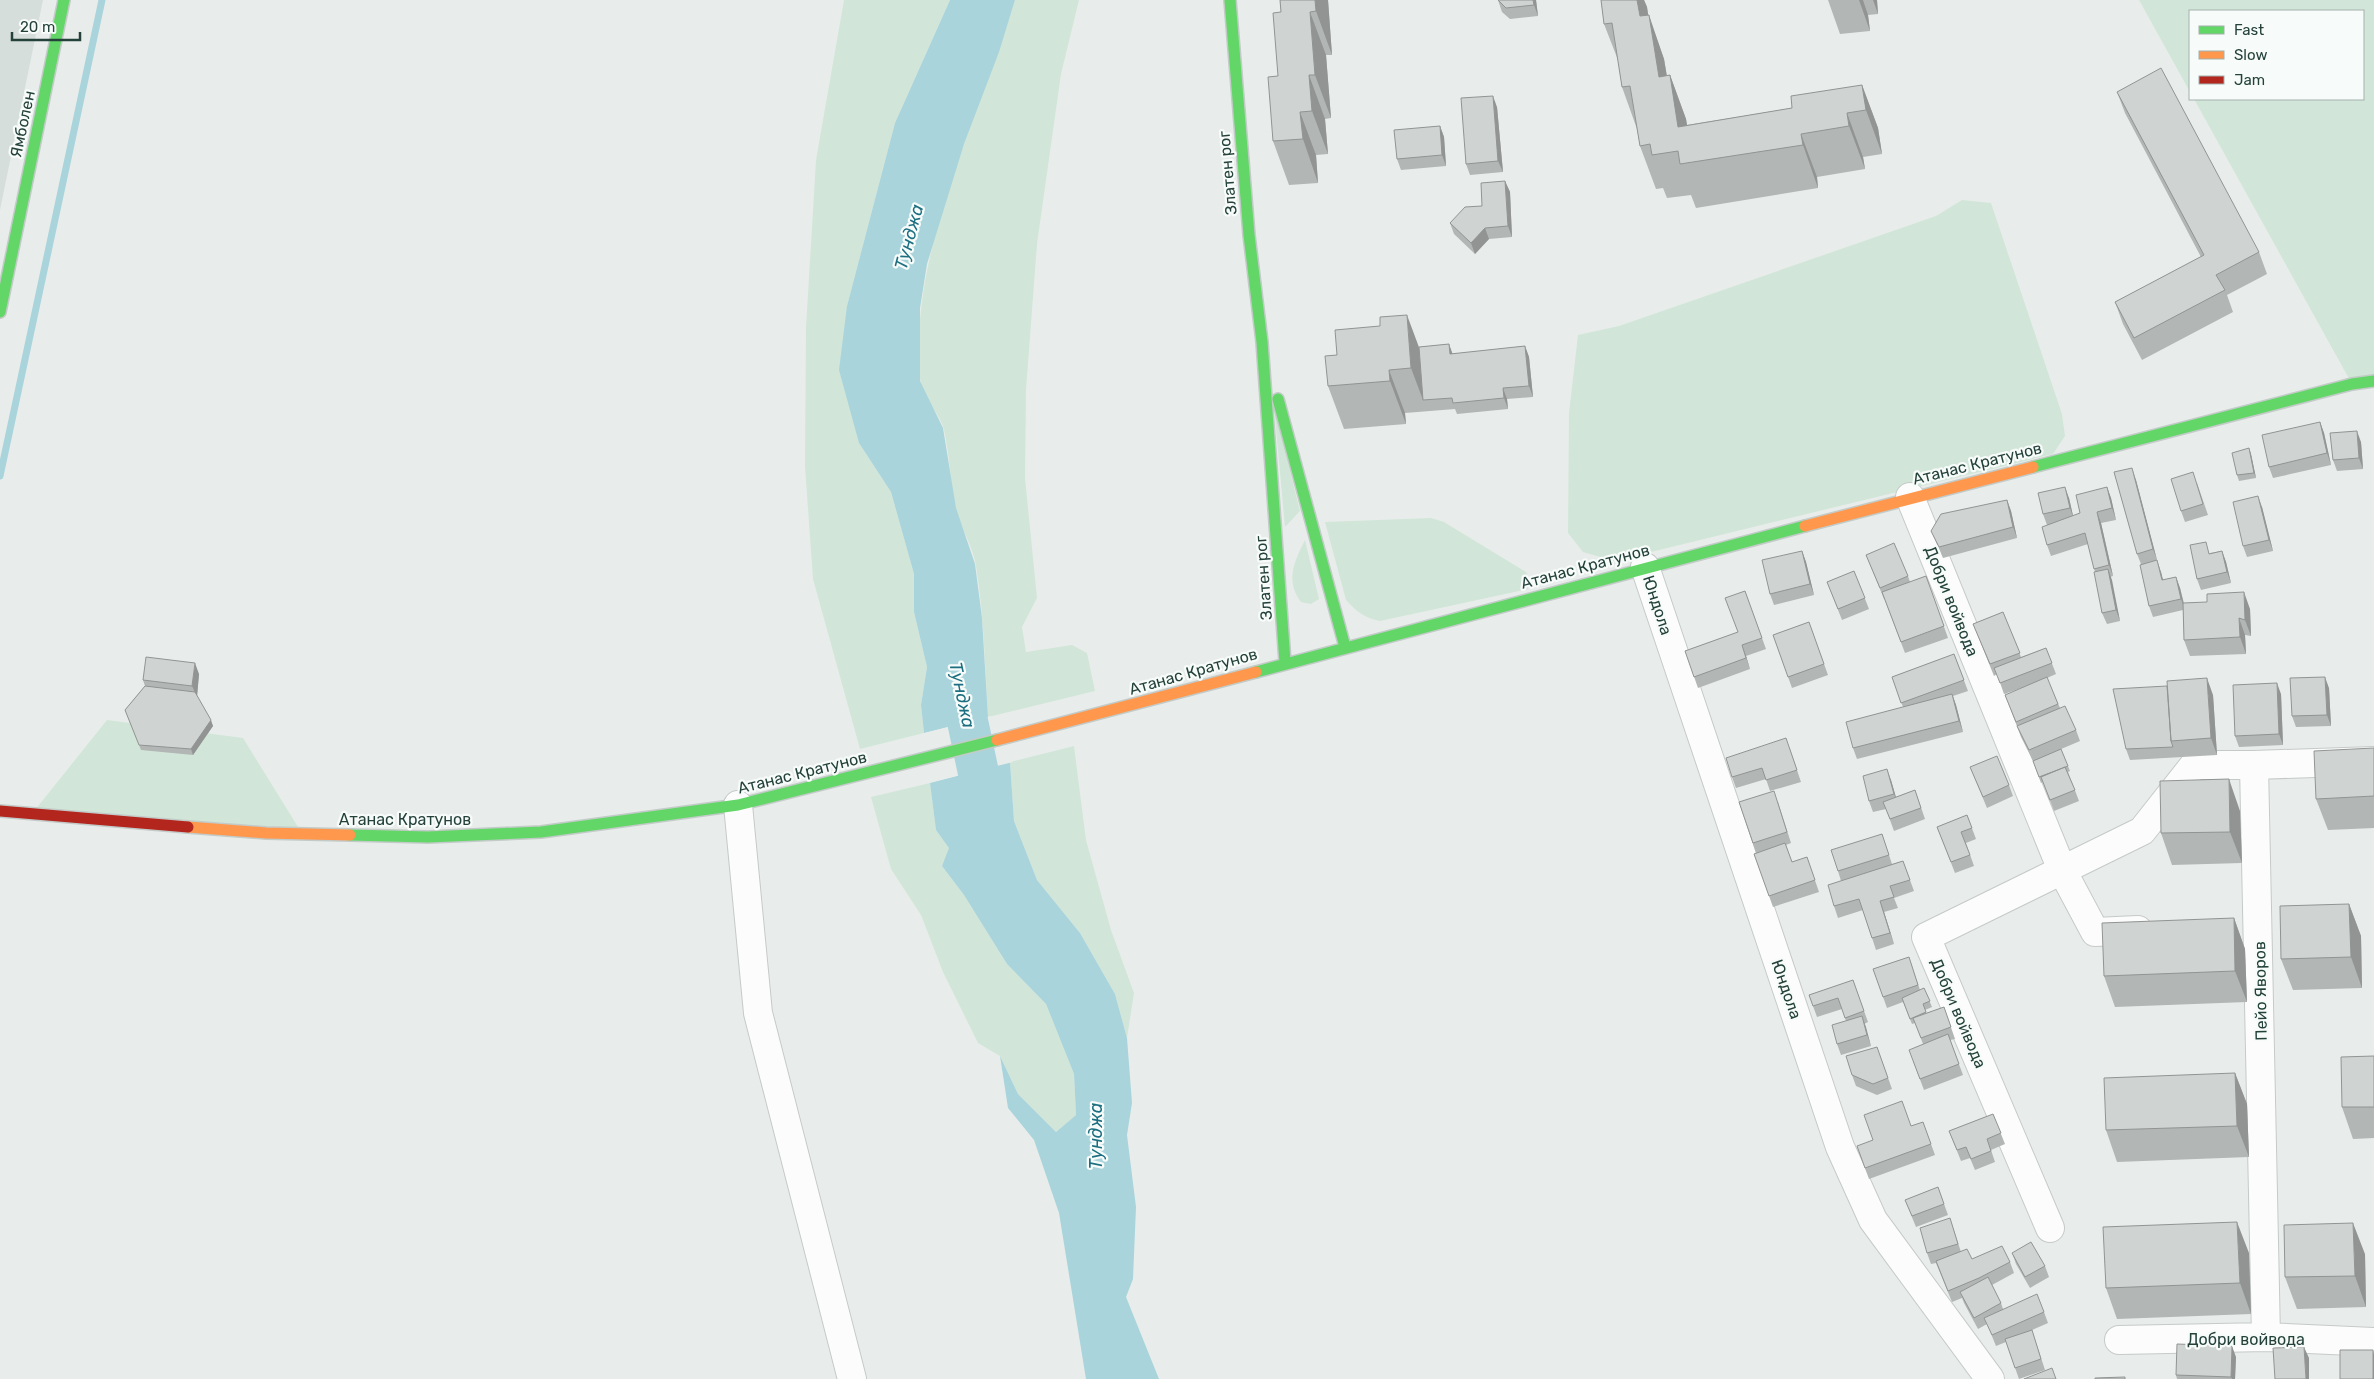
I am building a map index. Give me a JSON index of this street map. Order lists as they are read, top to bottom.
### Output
{
  "streets": {
    "main road": ["Ямболен", "Златен рог", "Атанас Кратунов"],
    "street": ["Добри войвода", "Юндола", "Пейо Яворов"]
  },
  "crossings": [
    ["Златен рог", "Атанас Кратунов"],
    ["Атанас Кратунов", "Добри войвода"],
    ["Атанас Кратунов", "Юндола"],
    ["Добри войвода", "Пейо Яворов"]
  ],
  "water": ["Тунджа"],
  "legend": ["Fast", "Slow", "Jam"],
  "scale_bar": "20 m"
}
